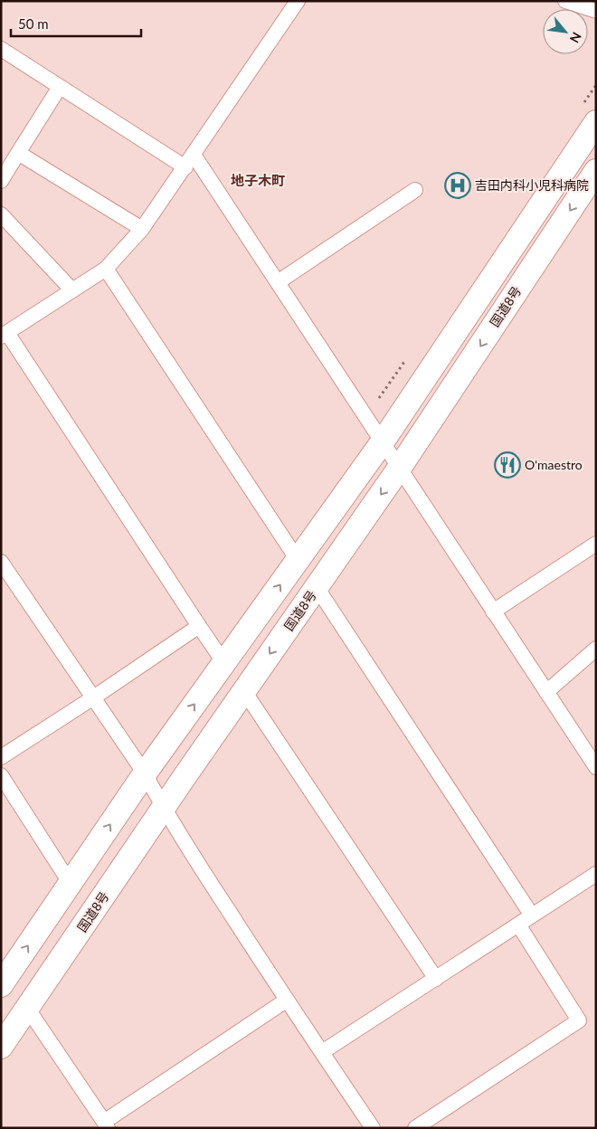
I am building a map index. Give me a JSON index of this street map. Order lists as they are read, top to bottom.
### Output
{
  "streets": {
    "highway": ["国道8号"]
  },
  "districts": ["地子木町"],
  "places": {
    "hospital": ["吉田内科小児科病院"],
    "restaurant": ["O'maestro"]
  },
  "scale_bar": "50 m",
  "north": "bottom right"
}
